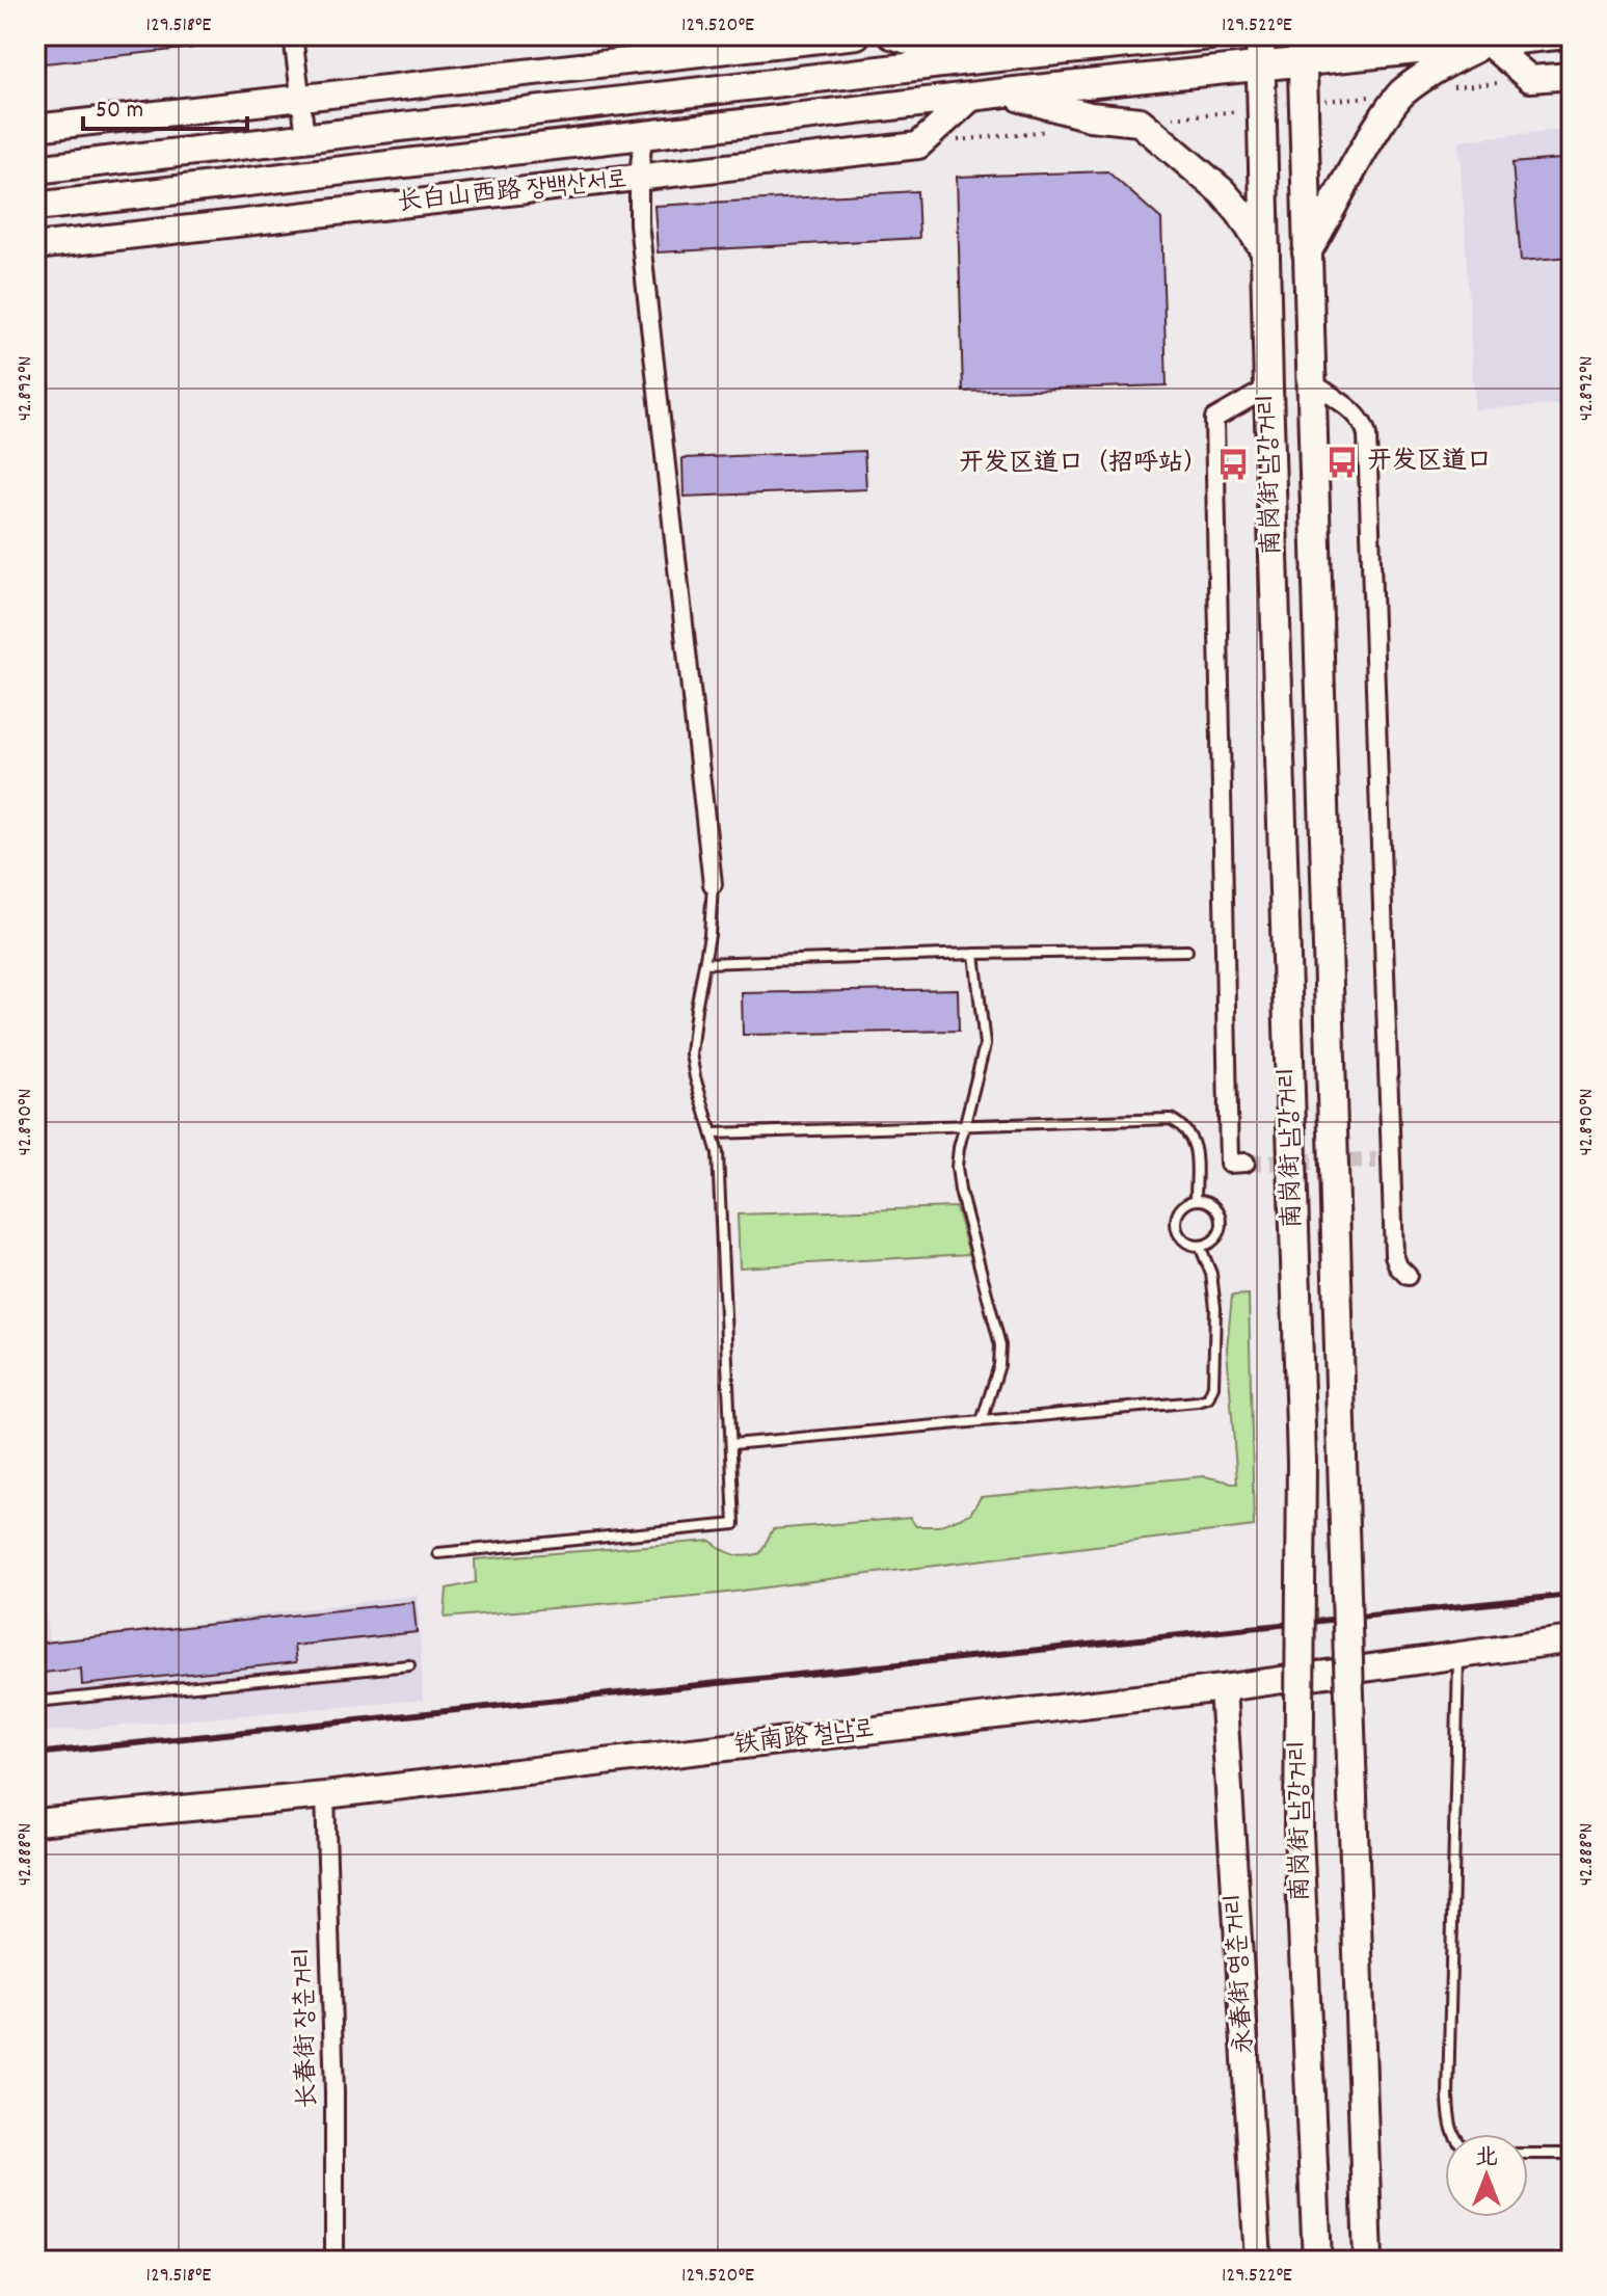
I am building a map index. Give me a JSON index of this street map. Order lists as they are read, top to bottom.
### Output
{
  "streets": {
    "main road": ["长白山西路 장백산서로", "南岗街 남강거리"],
    "street": ["铁南路 철남로", "永春街 영춘거리", "长春街 장춘거리"]
  },
  "crossings": [
    ["长白山西路 장백산서로", "南岗街 남강거리"],
    ["铁南路 철남로", "永春街 영춘거리"],
    ["铁南路 철남로", "长春街 장춘거리"]
  ],
  "places": {
    "bus stop": ["开发区道口", "开发区道口（招呼站）"]
  },
  "scale_bar": "50 m",
  "north": "top",
  "coordinates": [
    "129.518°E",
    "129.520°E",
    "129.522°E",
    "42.892°N",
    "42.890°N",
    "42.888°N"
  ]
}
